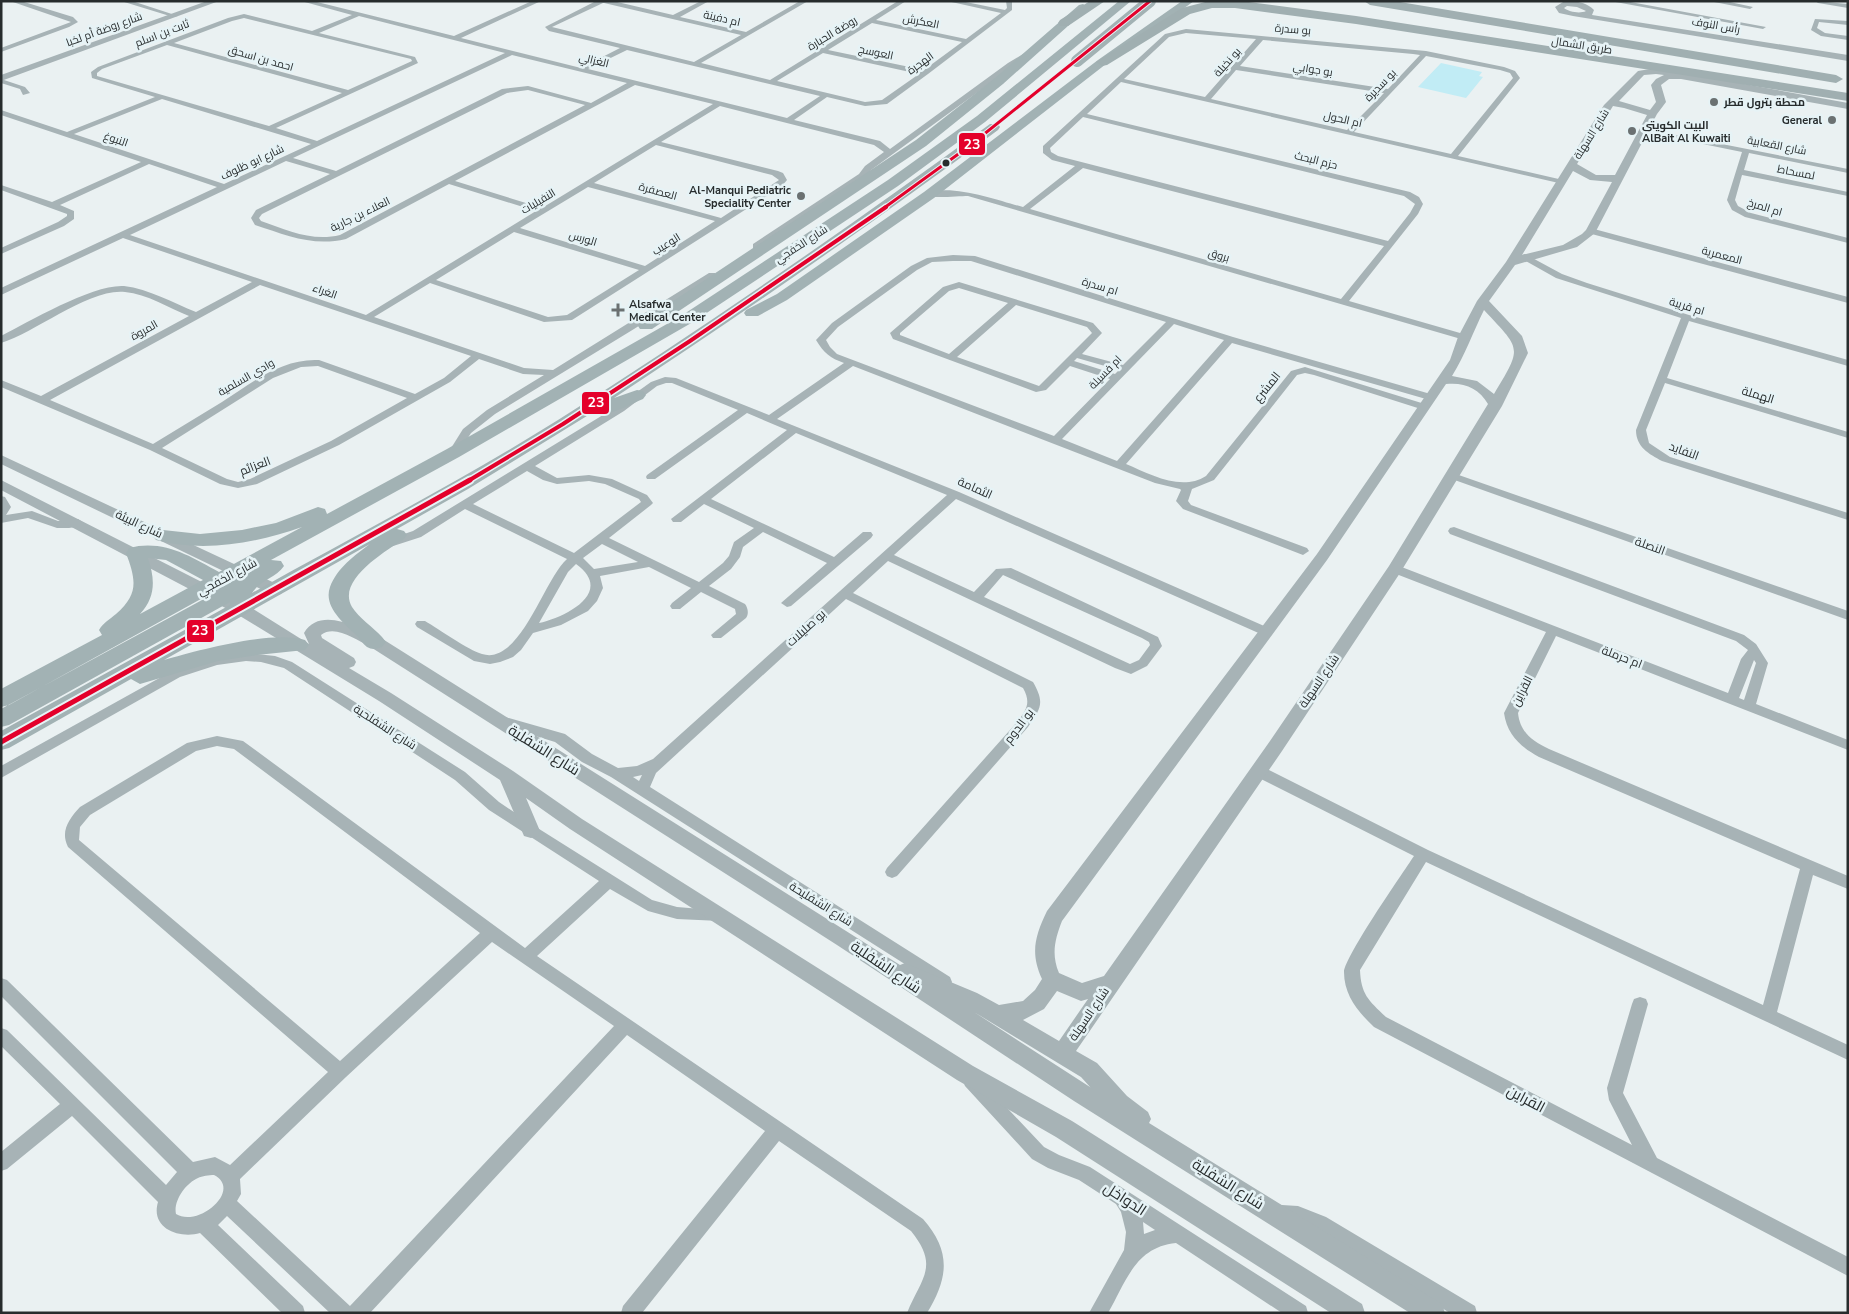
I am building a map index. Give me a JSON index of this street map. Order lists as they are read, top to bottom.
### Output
{
  "streets": {
    "highway": ["طريق الشمال", "شارع الخفجي"],
    "street": [
      "ام دفينة",
      "العكرش",
      "رأس النوف",
      "شارع روضة أم لخبا",
      "بو سدرة",
      "ثابت بن اسلم",
      "روضة الحبارة",
      "العوسج",
      "احمد بن اسحق",
      "الغزالي",
      "بو نخيلة",
      "الهجرة",
      "بو جوابي",
      "بو سديرة",
      "ام الحول",
      "شارع السهلة",
      "النبوغ",
      "شارع القعابية",
      "حزم البحث",
      "شارع ابو ظلوف",
      "لمسحاط",
      "العصفرة",
      "النفيليات",
      "ام المرخ",
      "العلاء بن جارية",
      "الورس",
      "الوعيب",
      "بروق",
      "المعمرية",
      "ام سدرة",
      "الغراء",
      "ام قريبة",
      "المروة",
      "ام فسيلة",
      "وادي السلمية",
      "المشرع",
      "الهملة",
      "النفايد",
      "العزائم",
      "الثمامة",
      "شارع البيئة",
      "النصلة",
      "بو صليلات",
      "ام حرملة",
      "القراين",
      "بو الدوم",
      "شارع الشفلحية",
      "شارع الشفلية",
      "شارع الشفليحة",
      "الدواخل"
    ]
  },
  "crossings": [
    ["ام دفينة", "الهجرة"],
    ["العكرش", "روضة الحبارة"],
    ["العكرش", "الهجرة"],
    ["بو سدرة", "بو نخيلة"],
    ["بو سدرة", "بو سديرة"],
    ["بو سدرة", "ام الحول"],
    ["بو سدرة", "حزم البحث"],
    ["ثابت بن اسلم", "احمد بن اسحق"],
    ["ثابت بن اسلم", "شارع ابو ظلوف"],
    ["روضة الحبارة", "العوسج"],
    ["روضة الحبارة", "الهجرة"],
    ["العوسج", "الهجرة"],
    ["الغزالي", "شارع ابو ظلوف"],
    ["الغزالي", "النفيليات"],
    ["الغزالي", "العلاء بن جارية"],
    ["الغزالي", "شارع الخفجي"],
    ["بو نخيلة", "بو جوابي"],
    ["بو نخيلة", "ام الحول"],
    ["بو جوابي", "بو سديرة"],
    ["بو سديرة", "ام الحول"],
    ["ام الحول", "شارع السهلة"],
    ["شارع السهلة", "بروق"],
    ["شارع السهلة", "الثمامة"],
    ["شارع السهلة", "النصلة"],
    ["شارع السهلة", "ام حرملة"],
    ["النبوغ", "شارع ابو ظلوف"],
    ["شارع القعابية", "ام المرخ"],
    ["حزم البحث", "بروق"],
    ["شارع ابو ظلوف", "الغراء"],
    ["لمسحاط", "ام المرخ"],
    ["العصفرة", "النفيليات"],
    ["العصفرة", "الوعيب"],
    ["النفيليات", "الورس"],
    ["النفيليات", "الوعيب"],
    ["النفيليات", "الغراء"],
    ["الورس", "الوعيب"],
    ["شارع الخفجي", "الغراء"],
    ["شارع الخفجي", "الثمامة"],
    ["شارع الخفجي", "شارع البيئة"],
    ["ام سدرة", "ام فسيلة"],
    ["ام سدرة", "المشرع"],
    ["الغراء", "المروة"],
    ["الغراء", "العزائم"],
    ["ام قريبة", "النفايد"],
    ["المروة", "العزائم"],
    ["وادي السلمية", "العزائم"],
    ["الهملة", "النفايد"],
    ["الثمامة", "بو صليلات"],
    ["بو صليلات", "بو الدوم"],
    ["بو صليلات", "شارع الشفلية"],
    ["ام حرملة", "القراين"],
    ["شارع الشفلية", "شارع الشفليحة"]
  ],
  "places": {
    "other": [
      "محطة بترول قطر",
      "General",
      "البيت الكويتي AlBait Al Kuwaiti",
      "Al-Manqui Pediatric Speciality Center"
    ],
    "health": ["Alsafwa Medical Center"]
  },
  "lines": ["transit line 23"]
}
